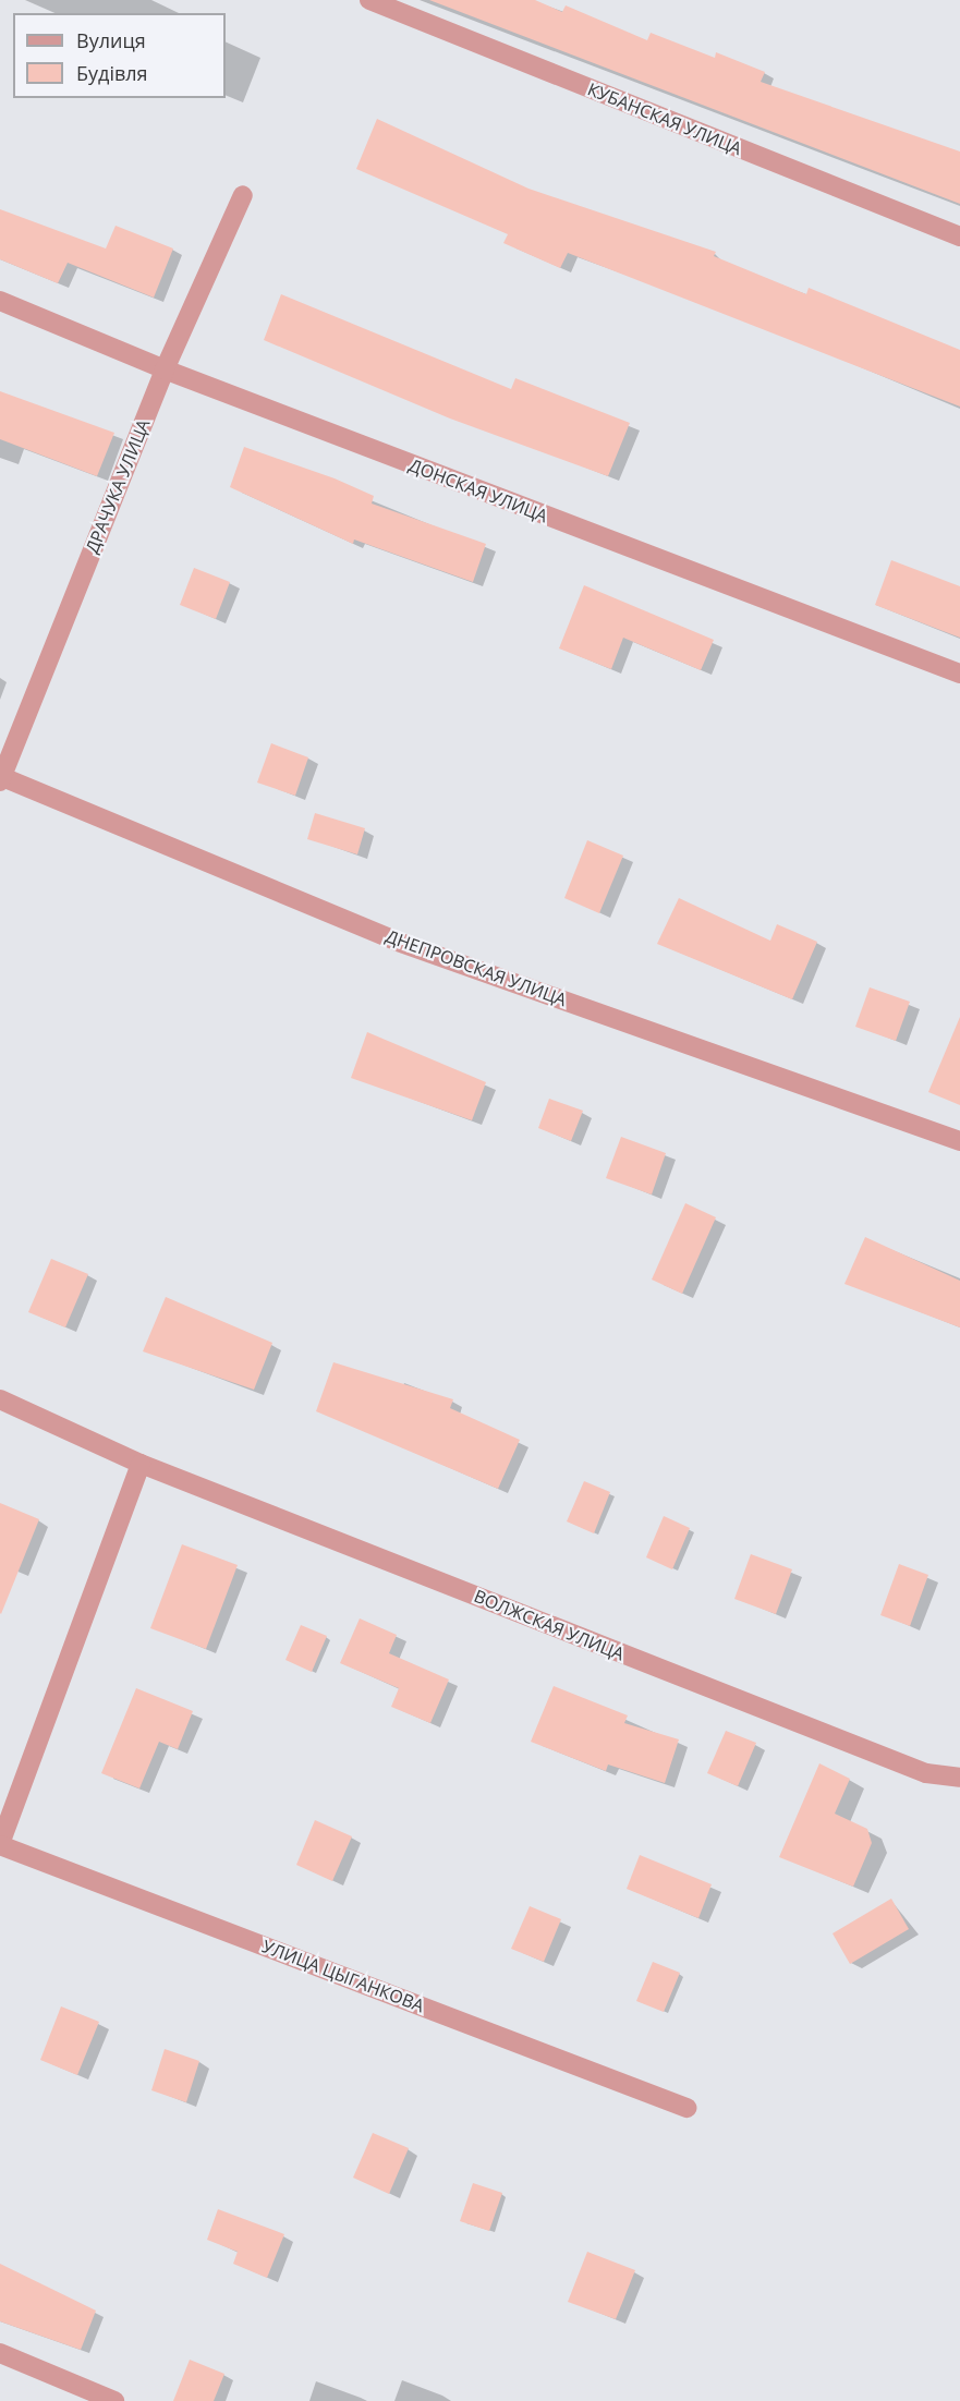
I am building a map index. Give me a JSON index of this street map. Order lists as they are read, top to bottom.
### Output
{
  "streets": {
    "street": [
      "КУБАНСКАЯ УЛИЦА",
      "ДРАЧУКА УЛИЦА",
      "ДОНСКАЯ УЛИЦА",
      "ДНЕПРОВСКАЯ УЛИЦА",
      "ВОЛЖСКАЯ УЛИЦА",
      "УЛИЦА ЦЫГАНКОВА"
    ]
  },
  "crossings": [
    ["ДРАЧУКА УЛИЦА", "ДОНСКАЯ УЛИЦА"],
    ["ДРАЧУКА УЛИЦА", "ДНЕПРОВСКАЯ УЛИЦА"]
  ],
  "legend": ["Вулиця", "Будівля"]
}
